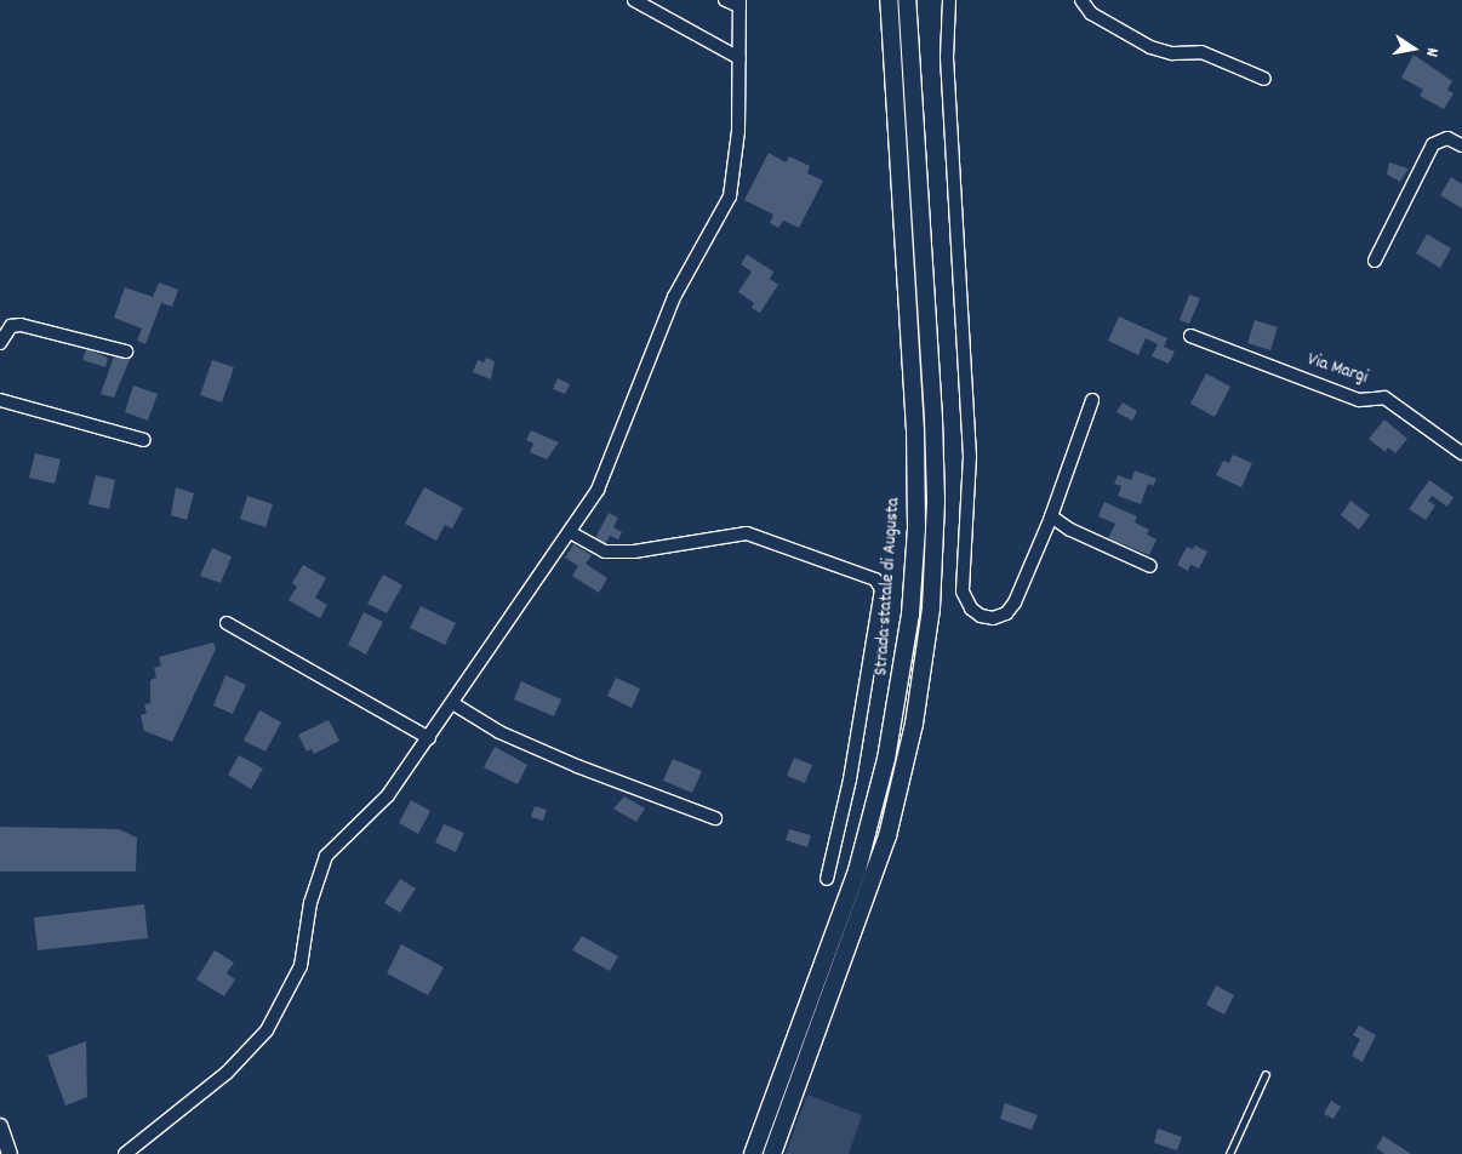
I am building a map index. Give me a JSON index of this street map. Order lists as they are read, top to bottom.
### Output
{
  "streets": {
    "main road": ["Strada statale di Augusta"],
    "street": ["Via Margi"]
  },
  "north": "right"
}
